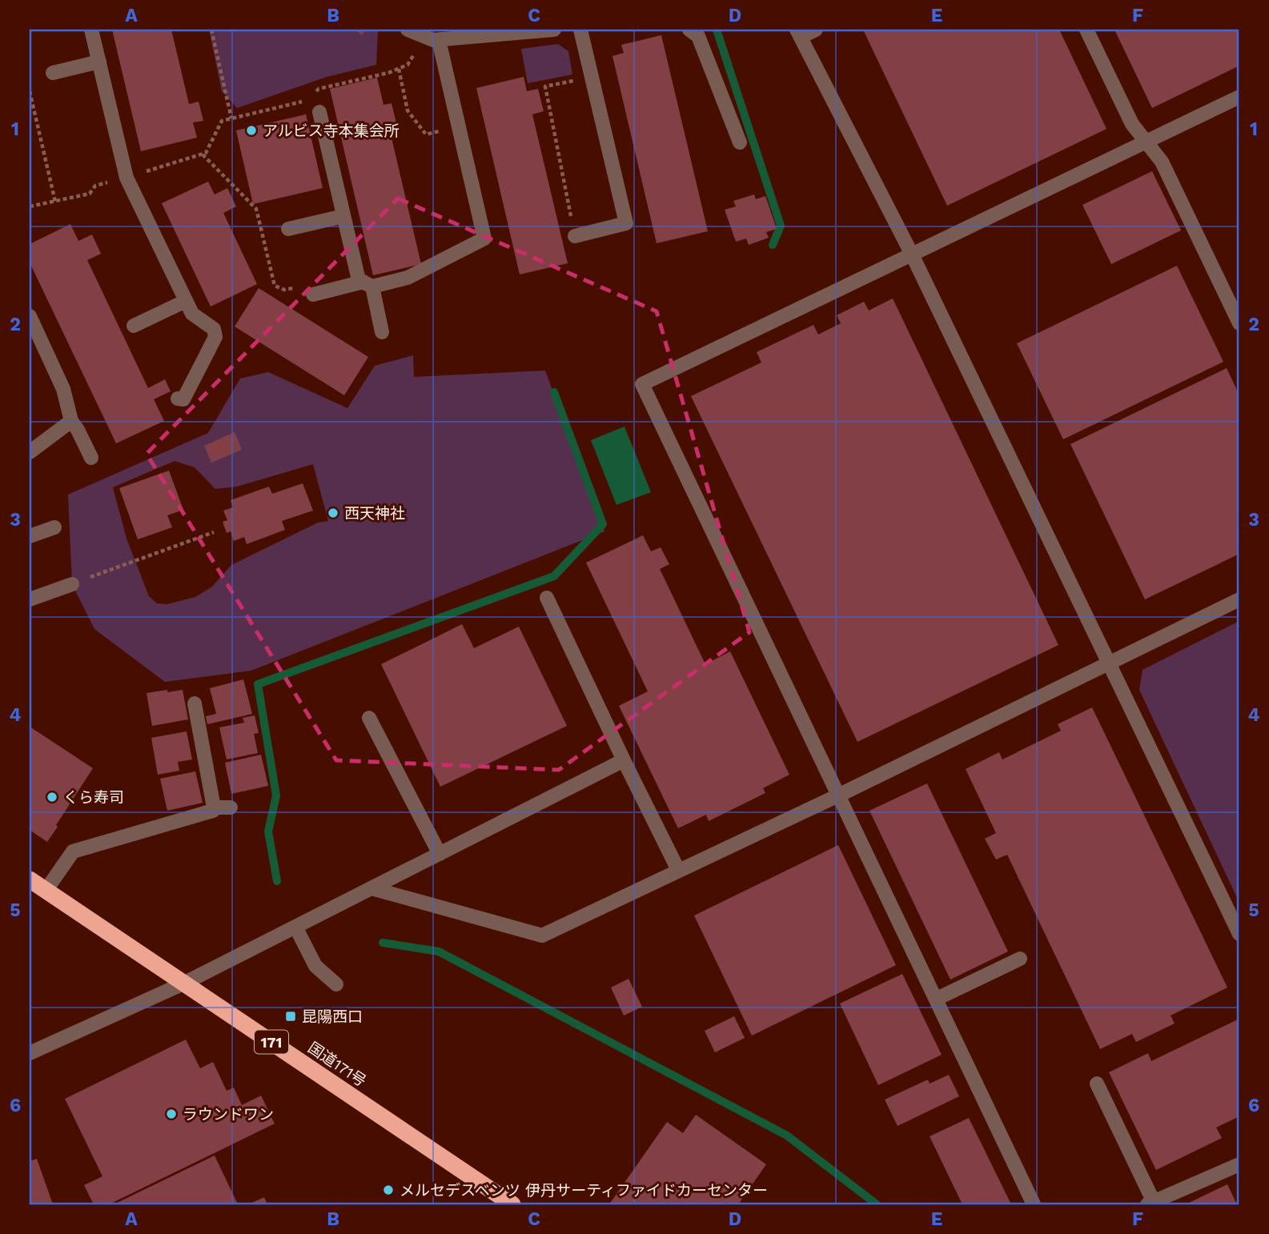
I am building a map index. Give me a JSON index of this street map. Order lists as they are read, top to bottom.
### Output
{
  "streets": {
    "highway": ["171", "国道171号"]
  },
  "places": {
    "other": [
      "アルビス寺本集会所",
      "西天神社",
      "くら寿司",
      "ラウンドワン",
      "メルセデスベンツ 伊丹サーティファイドカーセンター"
    ],
    "transit": ["昆陽西口"]
  },
  "grid": {
    "columns": [
      "A",
      "B",
      "C",
      "D",
      "E",
      "F"
    ],
    "rows": [
      "1",
      "2",
      "3",
      "4",
      "5",
      "6"
    ]
  }
}
